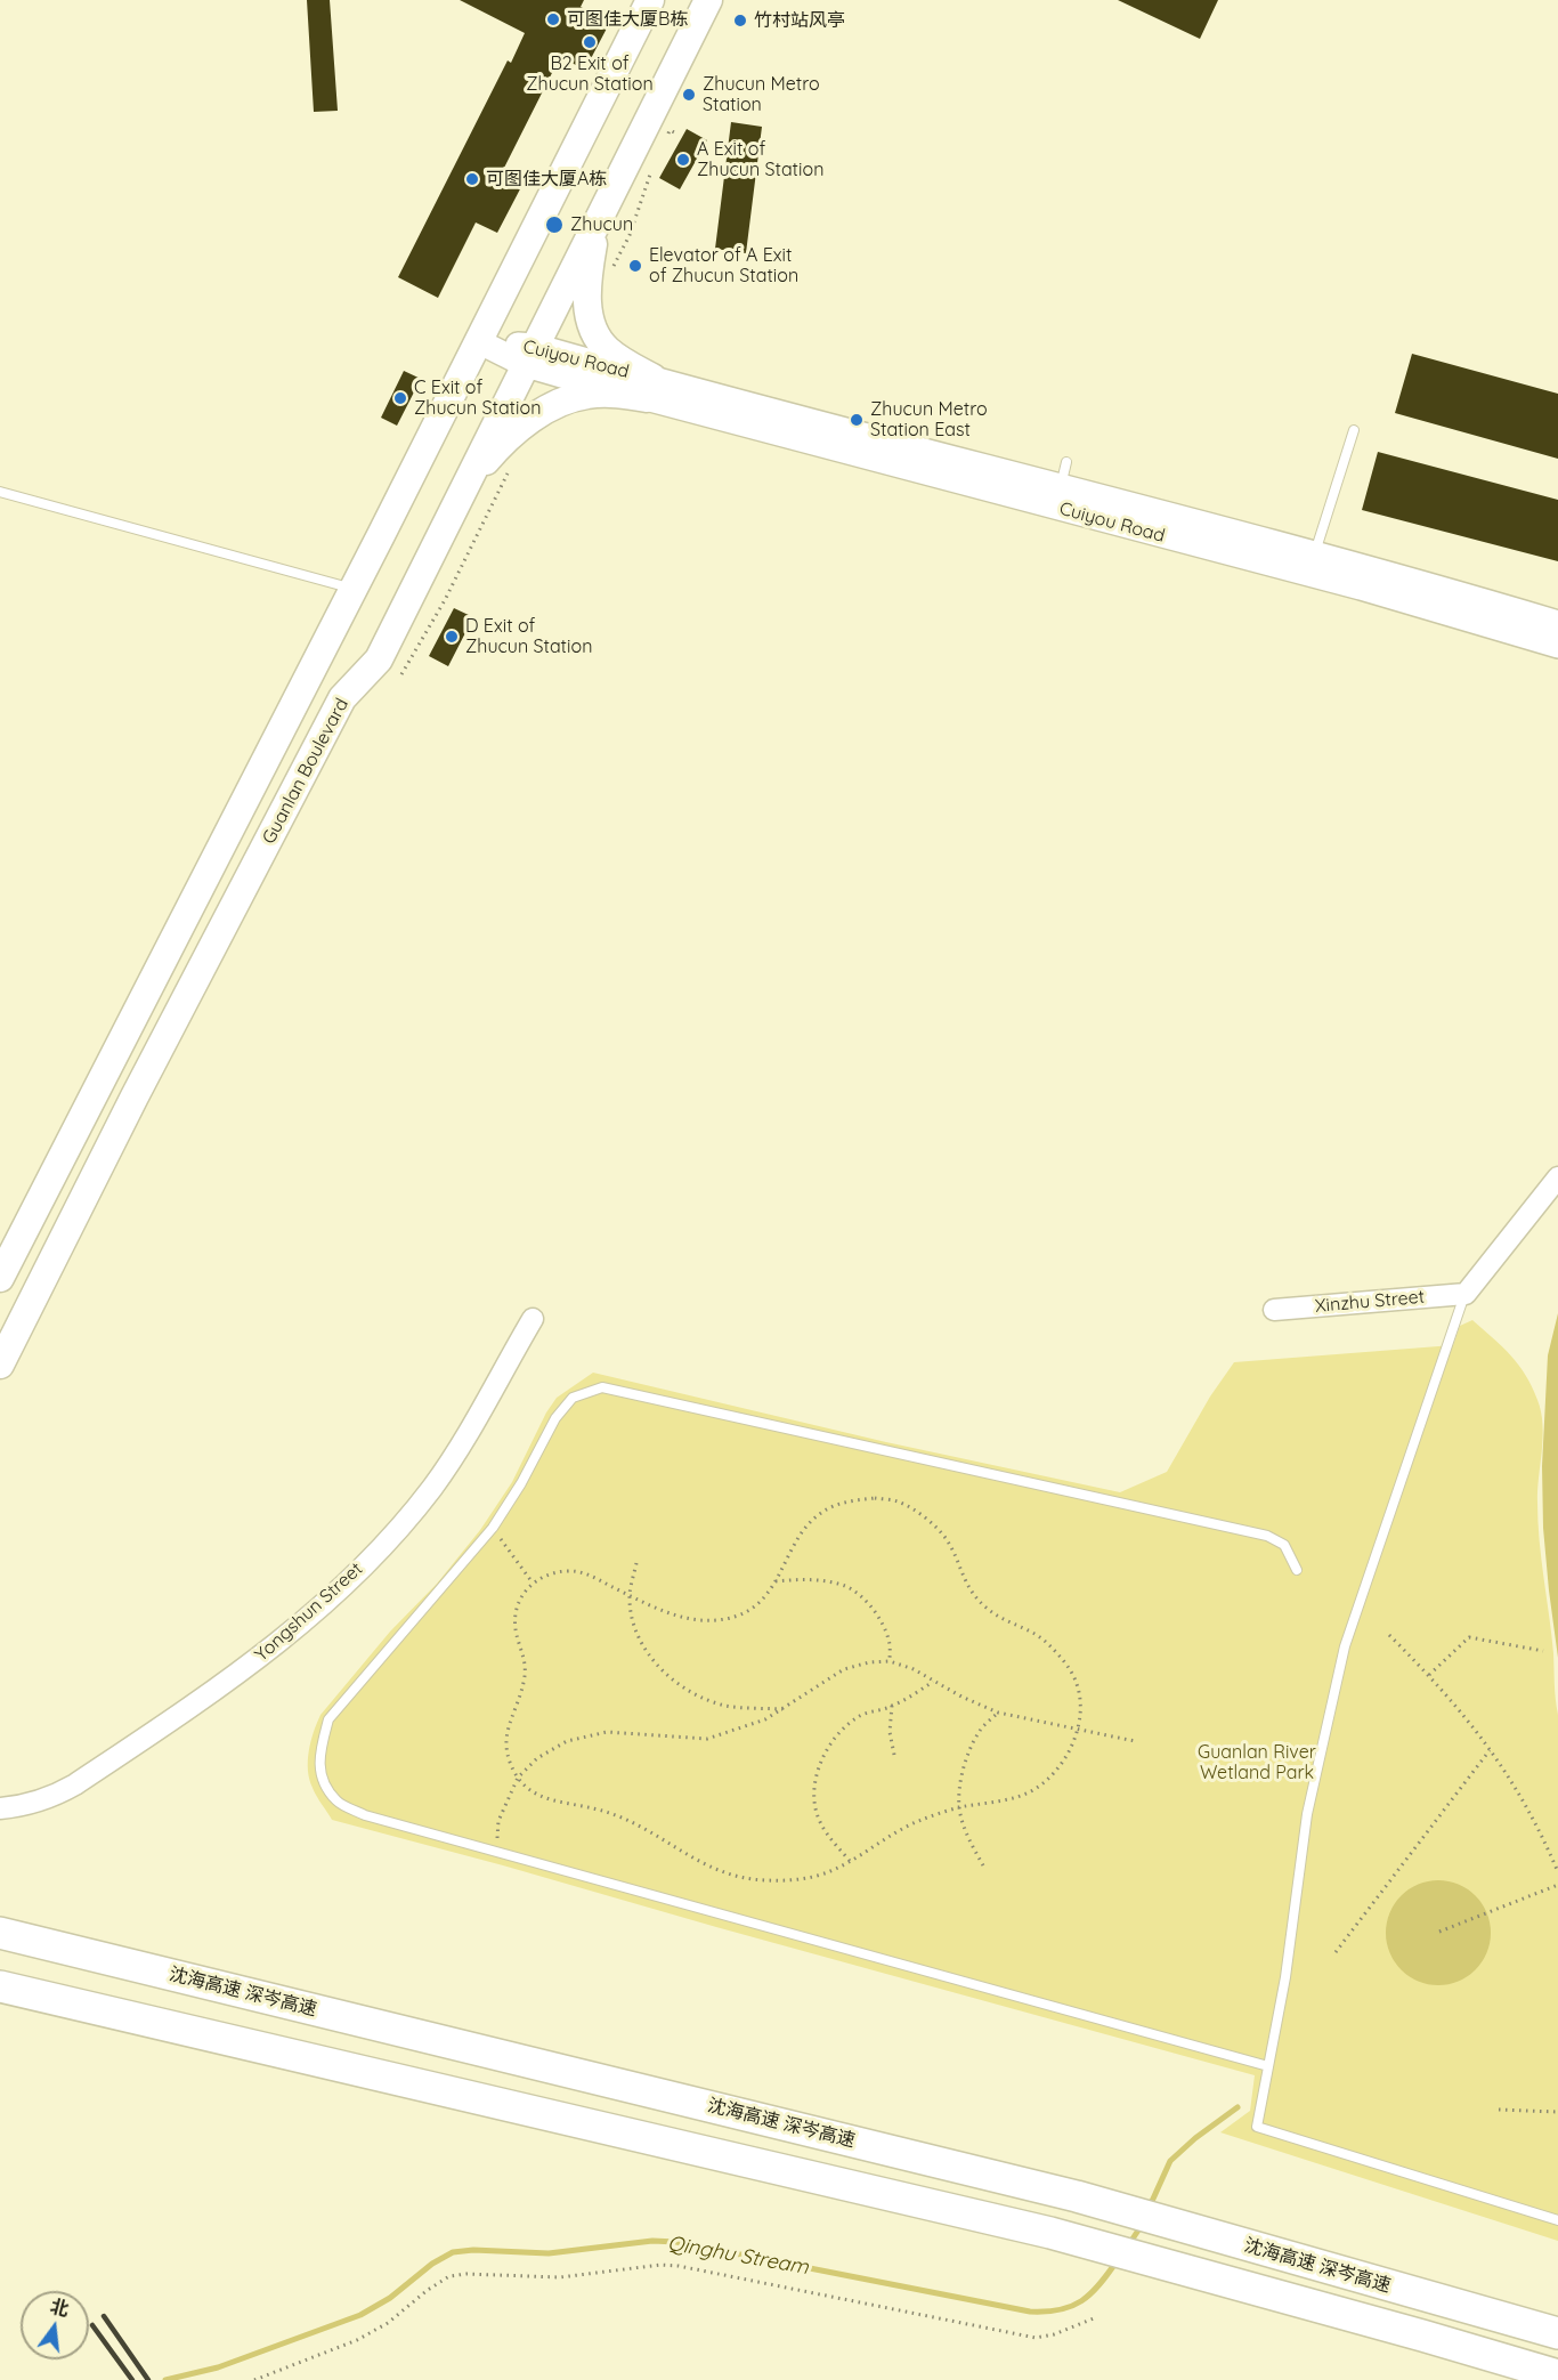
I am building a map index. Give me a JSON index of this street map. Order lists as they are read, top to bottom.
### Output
{
  "streets": {
    "highway": ["沈海高速 深岑高速"],
    "main road": ["Cuiyou Road", "Guanlan Boulevard"],
    "street": ["Xinzhu Street", "Yongshun Street"]
  },
  "crossings": [
    ["Cuiyou Road", "Guanlan Boulevard"]
  ],
  "water": ["Qinghu Stream"],
  "parks": ["Guanlan River Wetland Park"],
  "places": [
    "可图佳大厦B栋",
    "竹村站风亭",
    "B2 Exit of Zhucun Station",
    "Zhucun Metro Station",
    "A Exit of Zhucun Station",
    "可图佳大厦A栋",
    "Zhucun",
    "Elevator of A Exit of Zhucun Station",
    "C Exit of Zhucun Station",
    "Zhucun Metro Station East",
    "D Exit of Zhucun Station"
  ],
  "north": "top"
}
